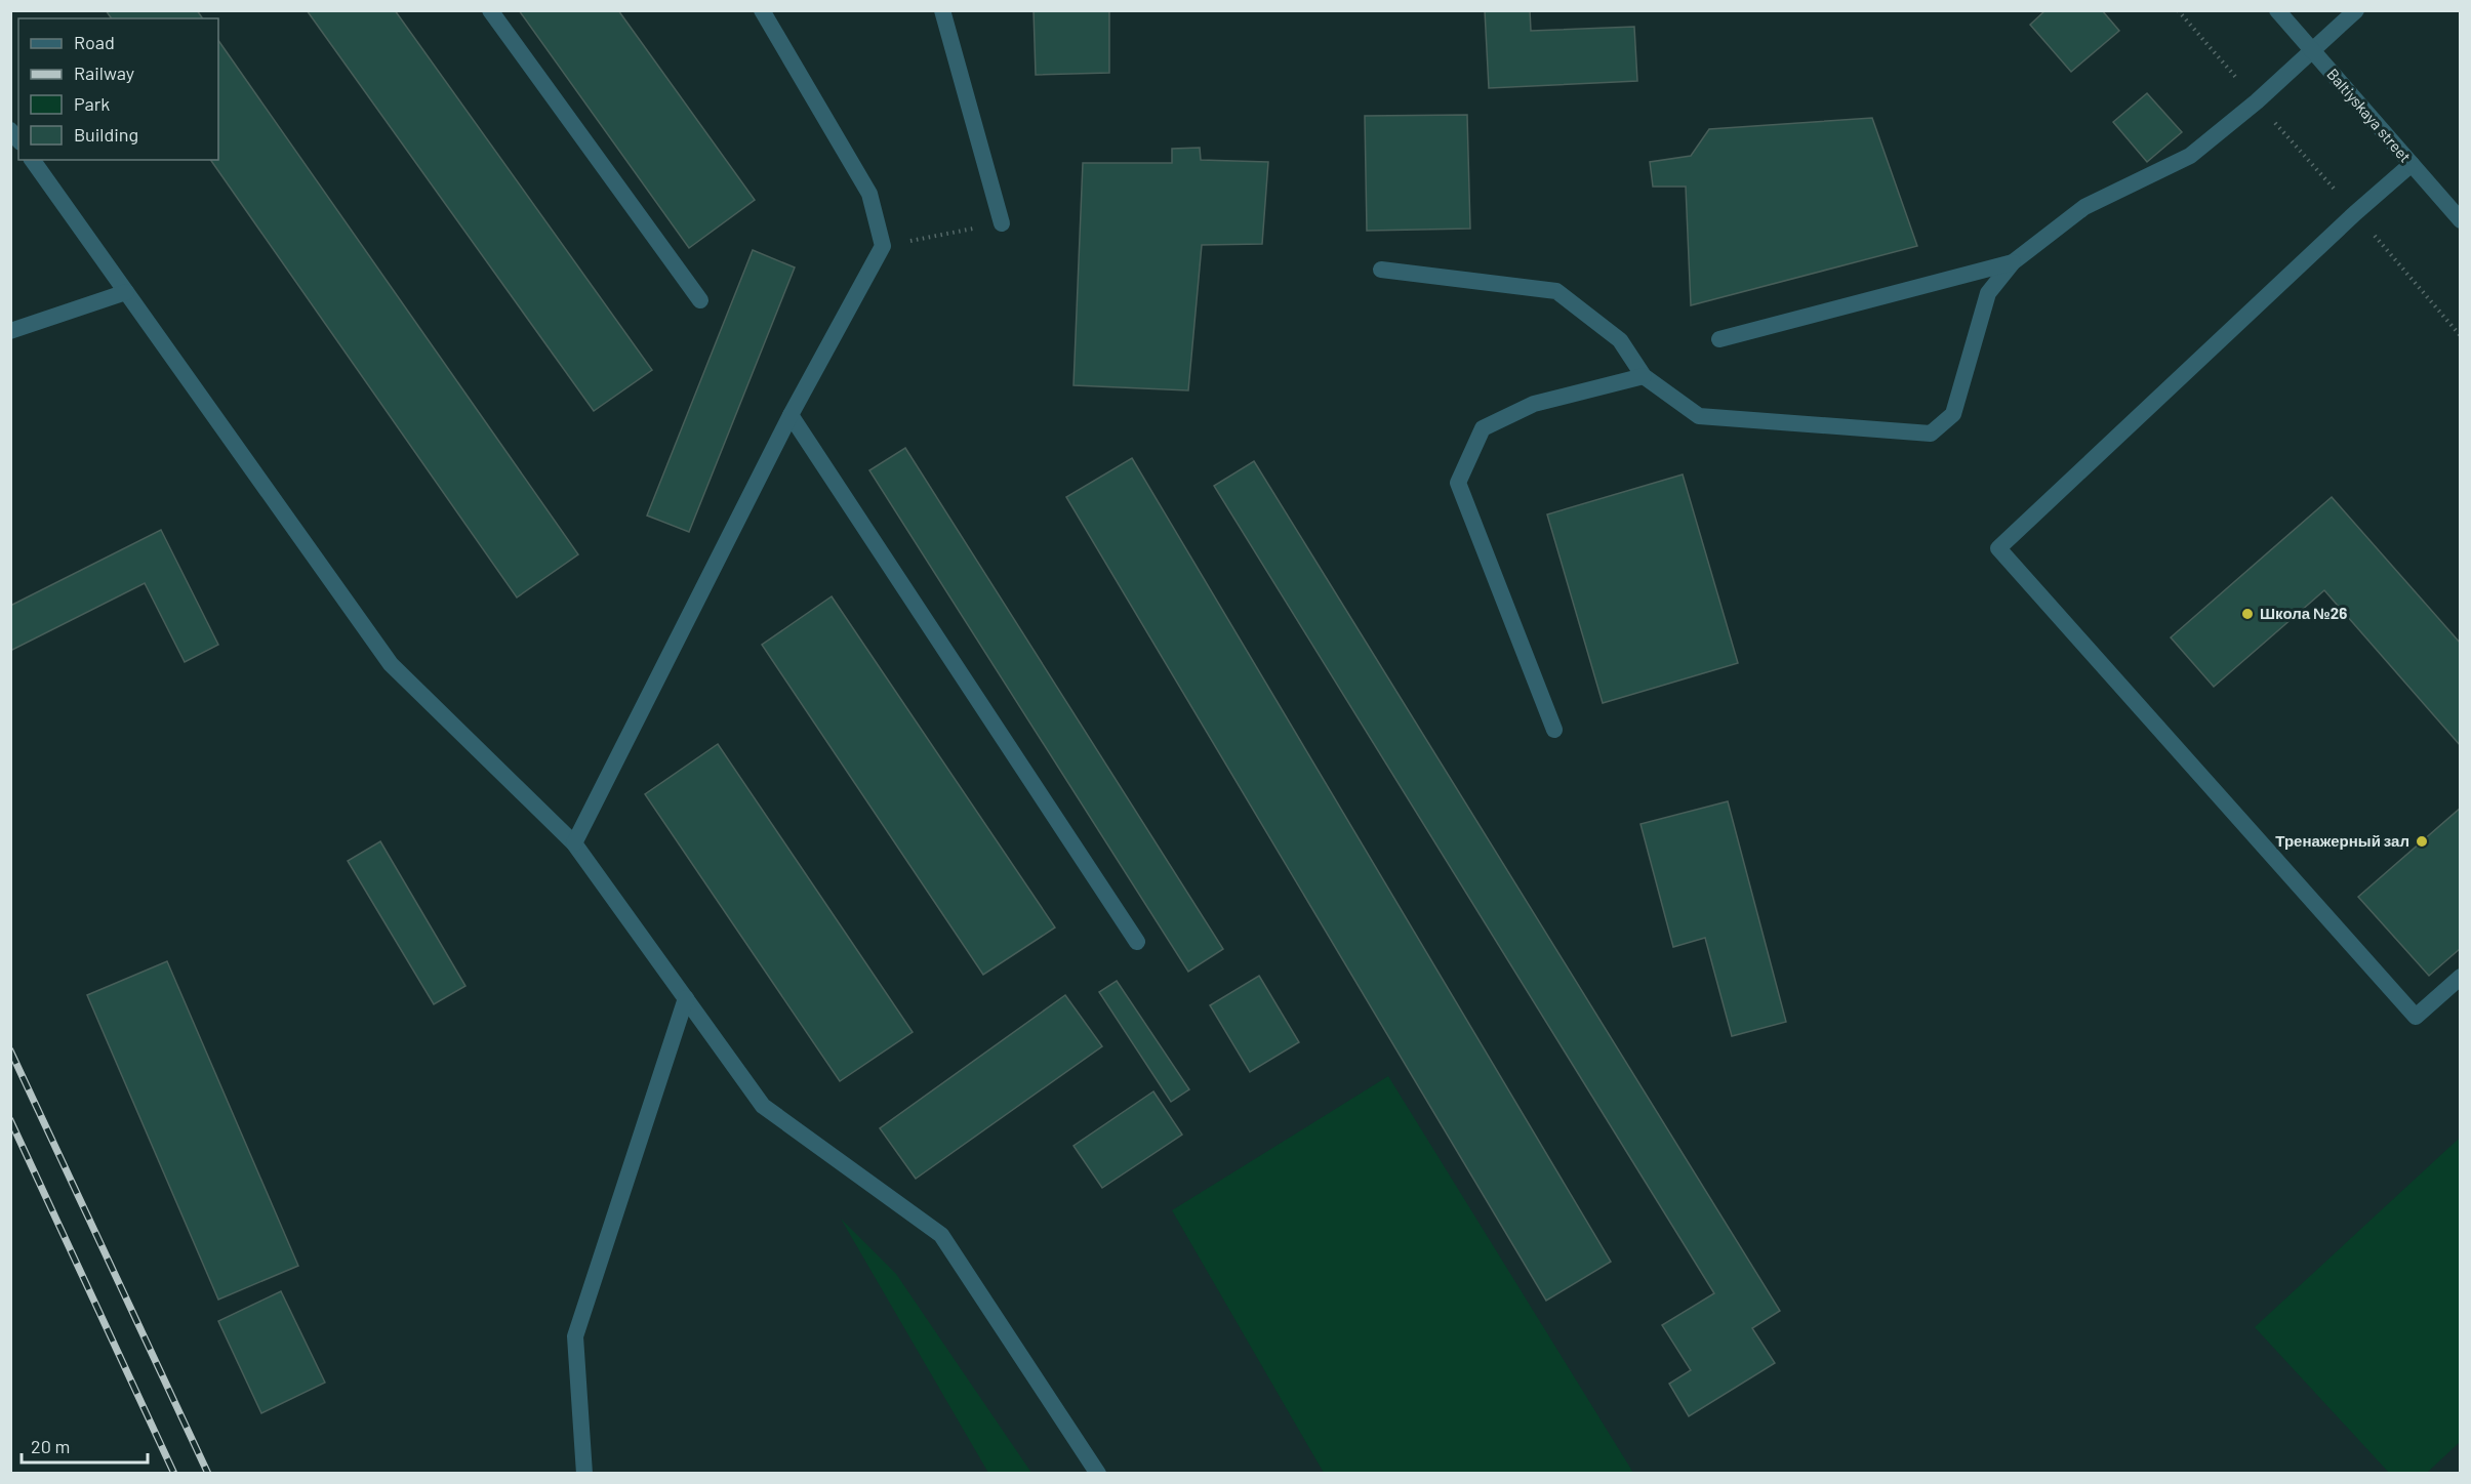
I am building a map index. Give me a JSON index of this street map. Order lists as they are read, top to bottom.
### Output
{
  "streets": {
    "street": ["Baltiyskaya street"]
  },
  "places": ["Школа №26", "Тренажерный зал"],
  "legend": [
    "Road",
    "Railway",
    "Park",
    "Building"
  ],
  "scale_bar": "20 m"
}
